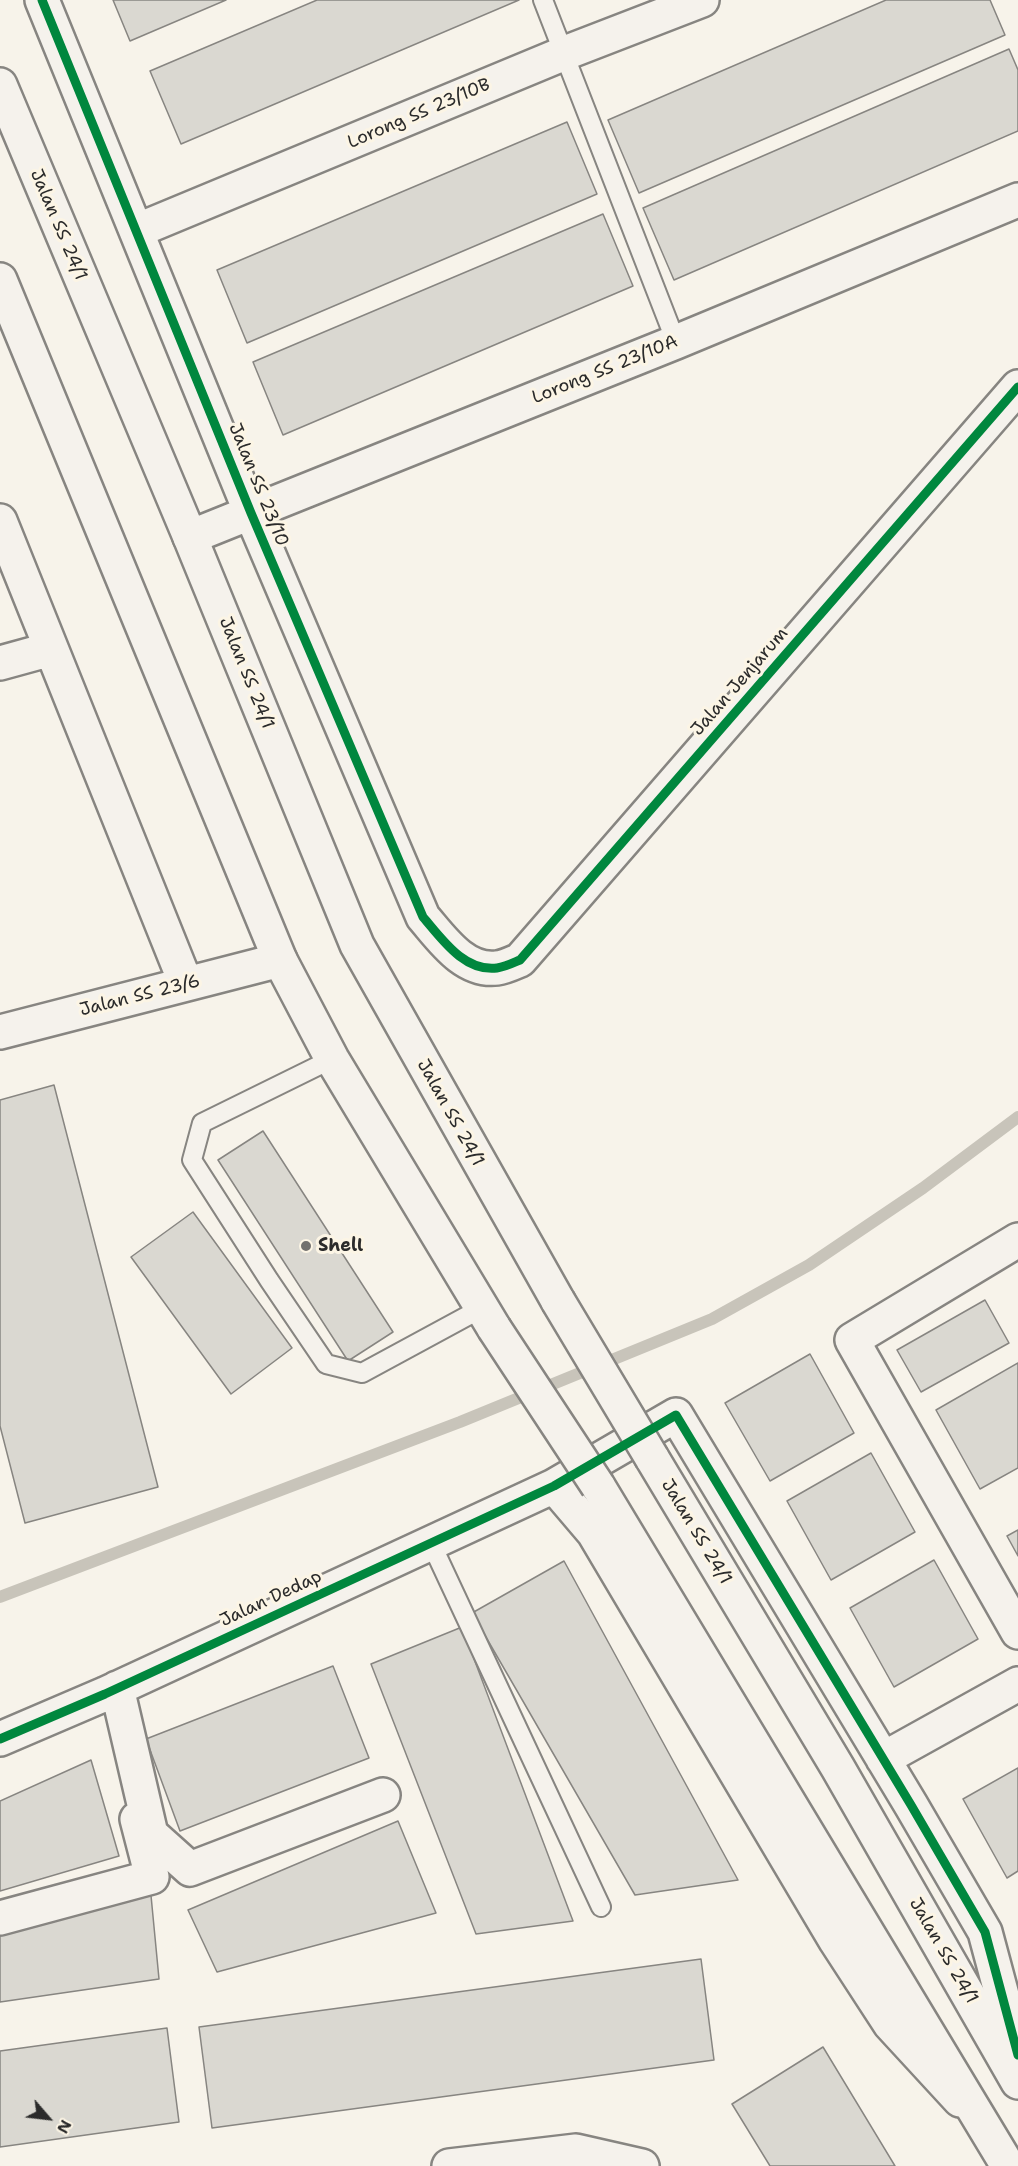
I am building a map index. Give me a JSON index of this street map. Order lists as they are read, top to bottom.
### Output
{
  "streets": {
    "street": [
      "Lorong SS 23/10B",
      "Jalan SS 24/1",
      "Lorong SS 23/10A",
      "Jalan SS 23/10",
      "Jalan Jenjarum",
      "Jalan SS 23/6",
      "Jalan Dedap"
    ]
  },
  "crossings": [
    ["Lorong SS 23/10B", "Jalan SS 23/10"],
    ["Jalan SS 24/1", "Lorong SS 23/10A"],
    ["Lorong SS 23/10A", "Jalan SS 23/10"],
    ["Jalan SS 23/10", "Jalan Jenjarum"]
  ],
  "places": ["Shell"],
  "north": "bottom right"
}
